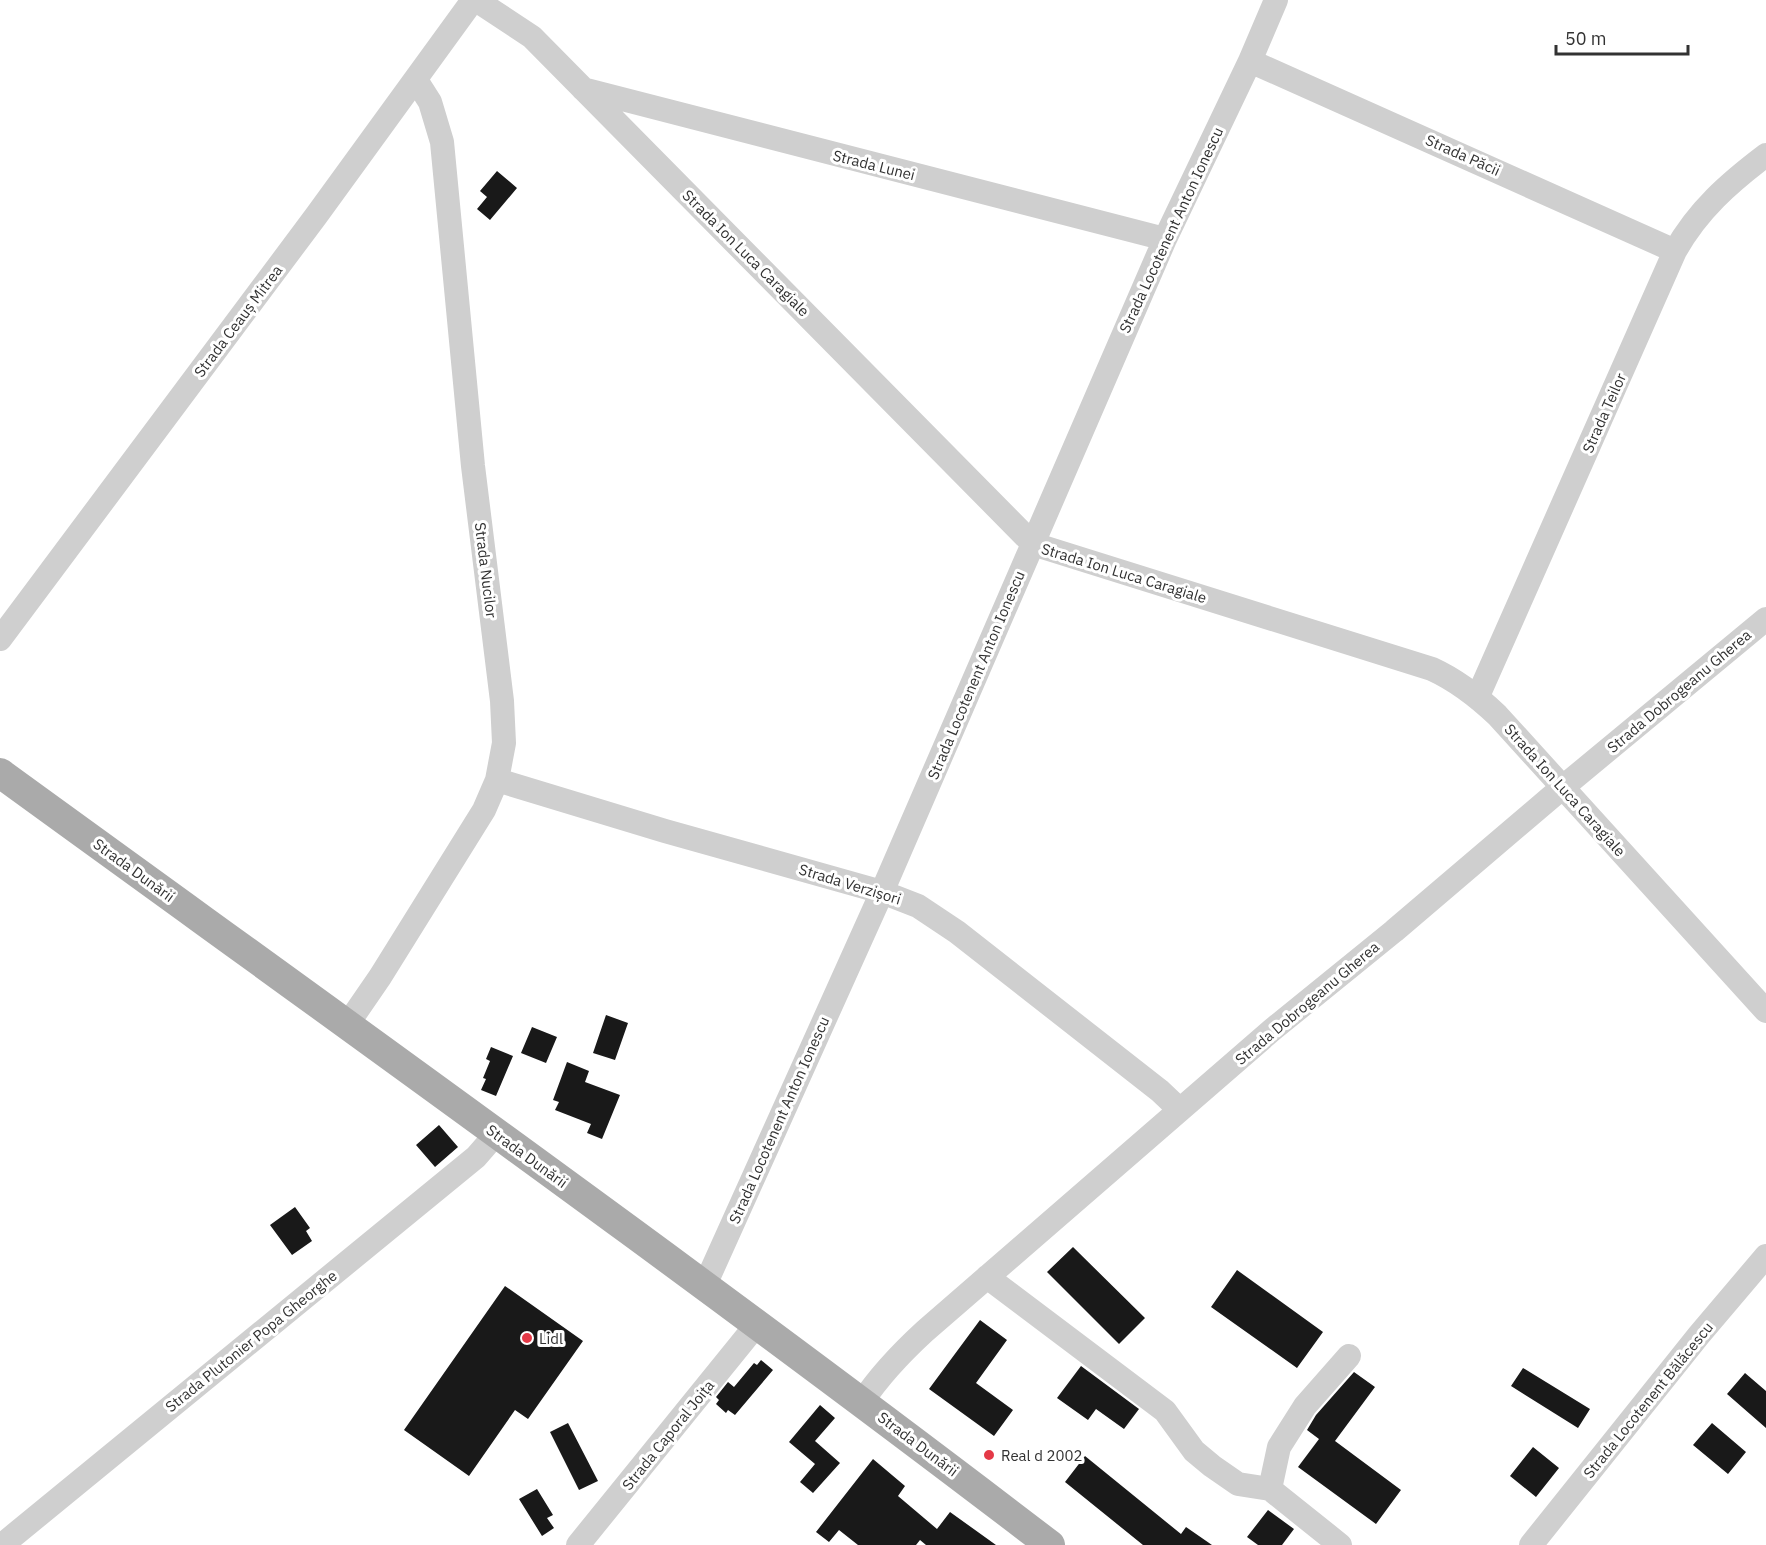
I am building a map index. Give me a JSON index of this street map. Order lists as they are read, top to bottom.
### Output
{
  "streets": {
    "main road": ["Strada Dunării"],
    "street": [
      "Strada Păcii",
      "Strada Lunei",
      "Strada Locotenent Anton Ionescu",
      "Strada Ion Luca Caragiale",
      "Strada Ceauș Mitrea",
      "Strada Teilor",
      "Strada Nucilor",
      "Strada Dobrogeanu Gherea",
      "Strada Verzișori",
      "Strada Plutonier Popa Gheorghe",
      "Strada Locotenent Bălăcescu",
      "Strada Caporal Joița"
    ]
  },
  "crossings": [
    ["Strada Păcii", "Strada Locotenent Anton Ionescu"],
    ["Strada Păcii", "Strada Teilor"],
    ["Strada Lunei", "Strada Locotenent Anton Ionescu"],
    ["Strada Lunei", "Strada Ion Luca Caragiale"],
    ["Strada Locotenent Anton Ionescu", "Strada Ion Luca Caragiale"],
    ["Strada Locotenent Anton Ionescu", "Strada Dunării"],
    ["Strada Locotenent Anton Ionescu", "Strada Verzișori"],
    ["Strada Ion Luca Caragiale", "Strada Ceauș Mitrea"],
    ["Strada Ion Luca Caragiale", "Strada Teilor"],
    ["Strada Ion Luca Caragiale", "Strada Dobrogeanu Gherea"],
    ["Strada Ceauș Mitrea", "Strada Nucilor"],
    ["Strada Nucilor", "Strada Dunării"],
    ["Strada Nucilor", "Strada Verzișori"],
    ["Strada Dobrogeanu Gherea", "Strada Dunării"],
    ["Strada Dobrogeanu Gherea", "Strada Verzișori"],
    ["Strada Dunării", "Strada Plutonier Popa Gheorghe"],
    ["Strada Dunării", "Strada Caporal Joița"]
  ],
  "places": ["Lidl", "Real d 2002"],
  "scale_bar": "50 m"
}
